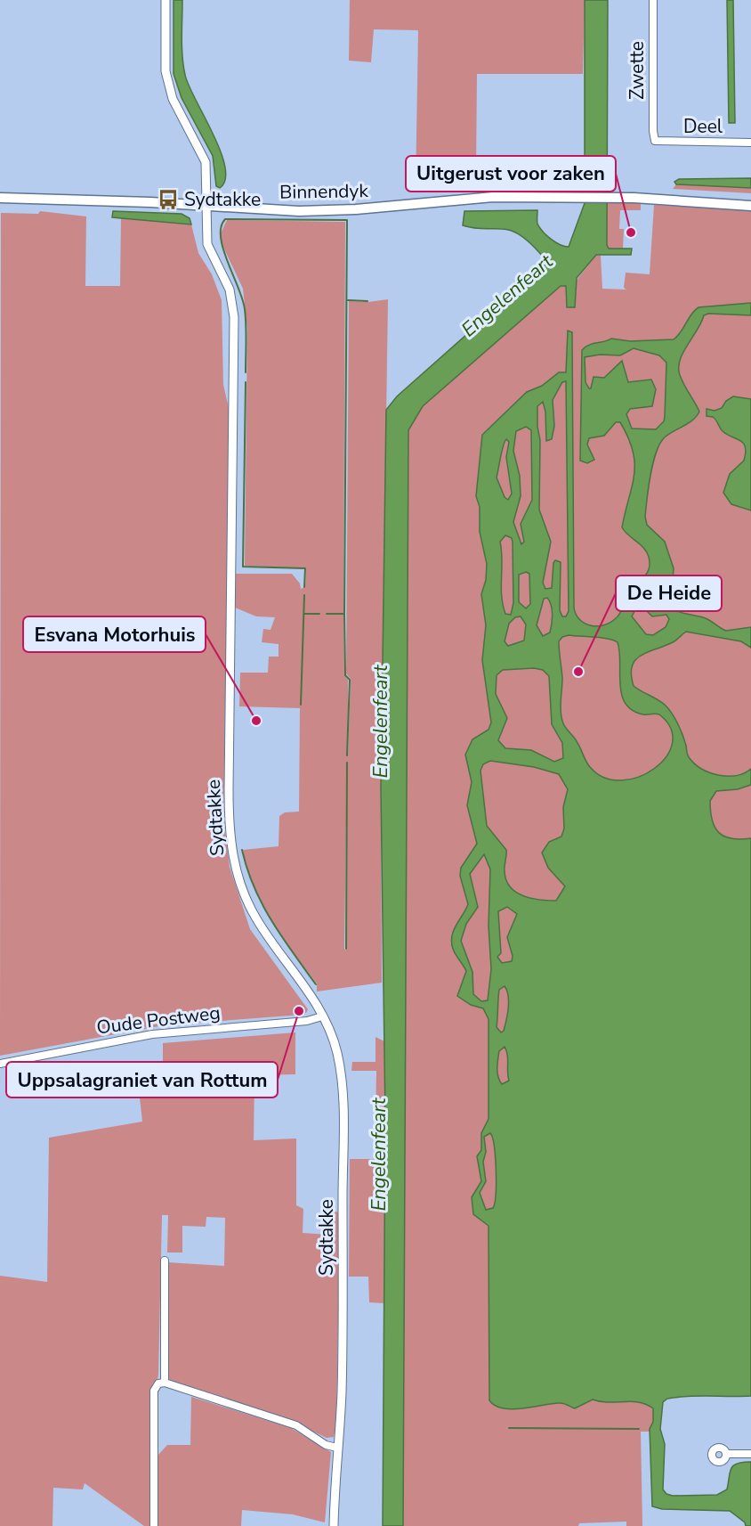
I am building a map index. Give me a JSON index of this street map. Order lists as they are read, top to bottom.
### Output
{
  "streets": {
    "main road": ["Binnendyk"],
    "street": [
      "Zwette",
      "Deel",
      "Sydtakke",
      "Oude Postweg"
    ]
  },
  "crossings": [
    ["Zwette", "Deel"],
    ["Binnendyk", "Sydtakke"],
    ["Sydtakke", "Oude Postweg"]
  ],
  "water": ["Engelenfeart"],
  "places": {
    "bus stop": ["Sydtakke"],
    "other": [
      "Uitgerust voor zaken",
      "De Heide",
      "Esvana Motorhuis",
      "Uppsalagraniet van Rottum"
    ]
  }
}
